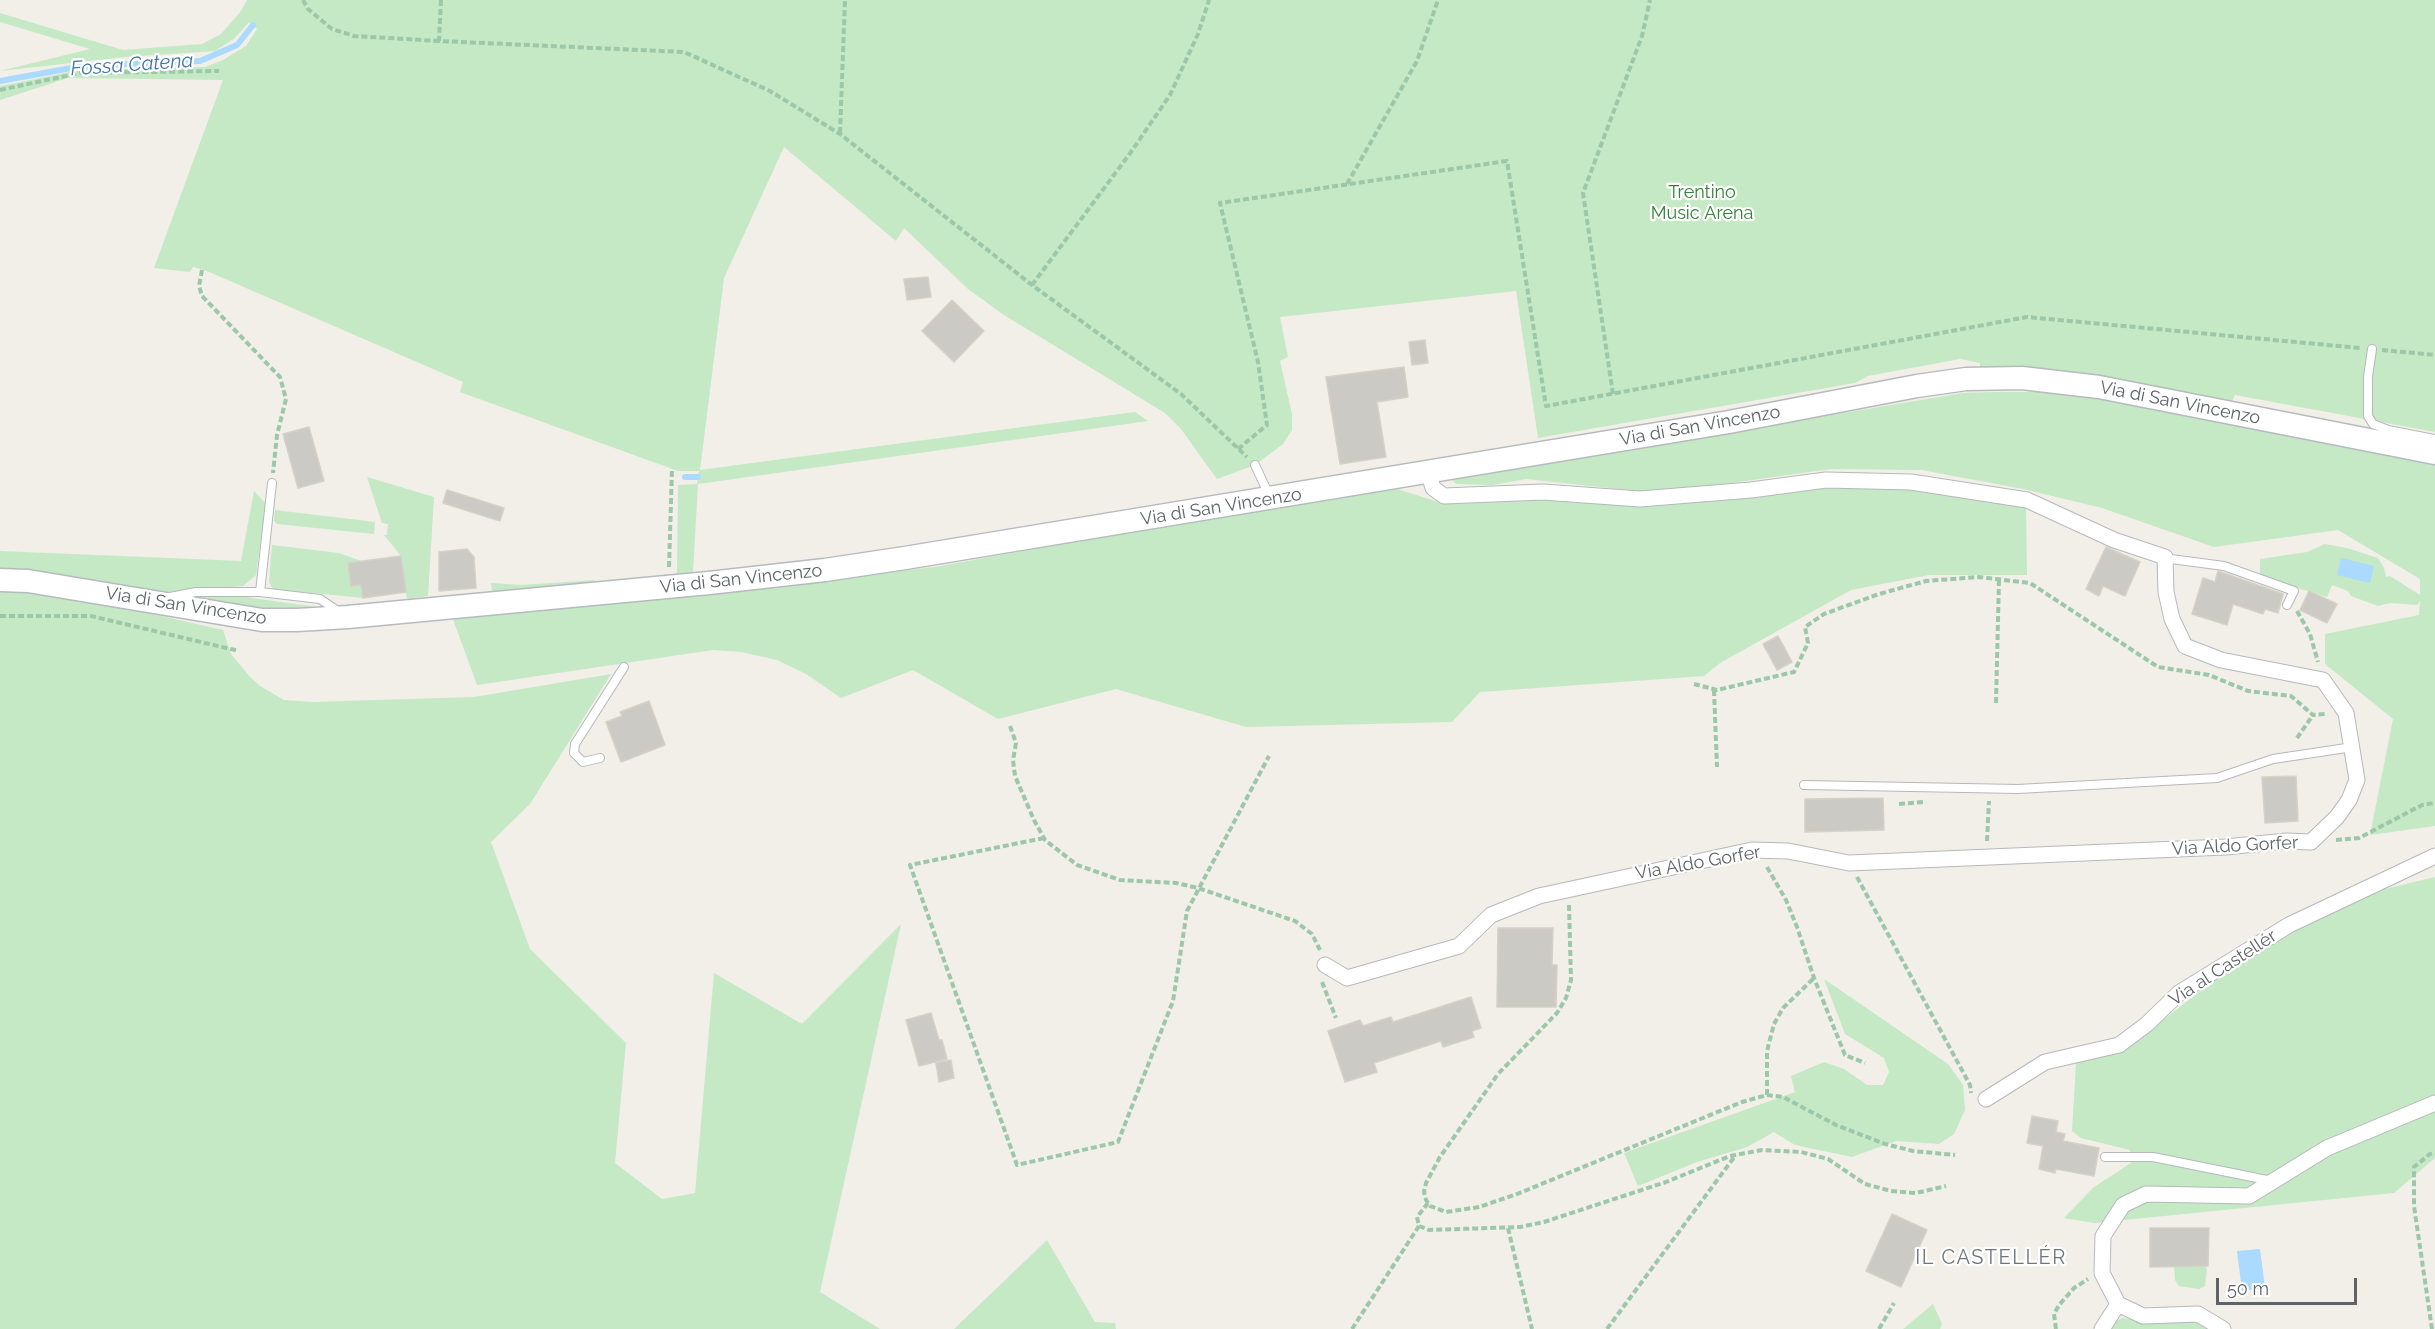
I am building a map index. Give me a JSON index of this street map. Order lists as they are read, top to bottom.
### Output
{
  "streets": {
    "main road": ["Via di San Vincenzo"],
    "street": ["Via Aldo Gorfer", "Via al Castellér"]
  },
  "districts": ["IL CASTELLÉR"],
  "water": ["Fossa Catena"],
  "parks": ["Trentino Music Arena"],
  "scale_bar": "50 m"
}
